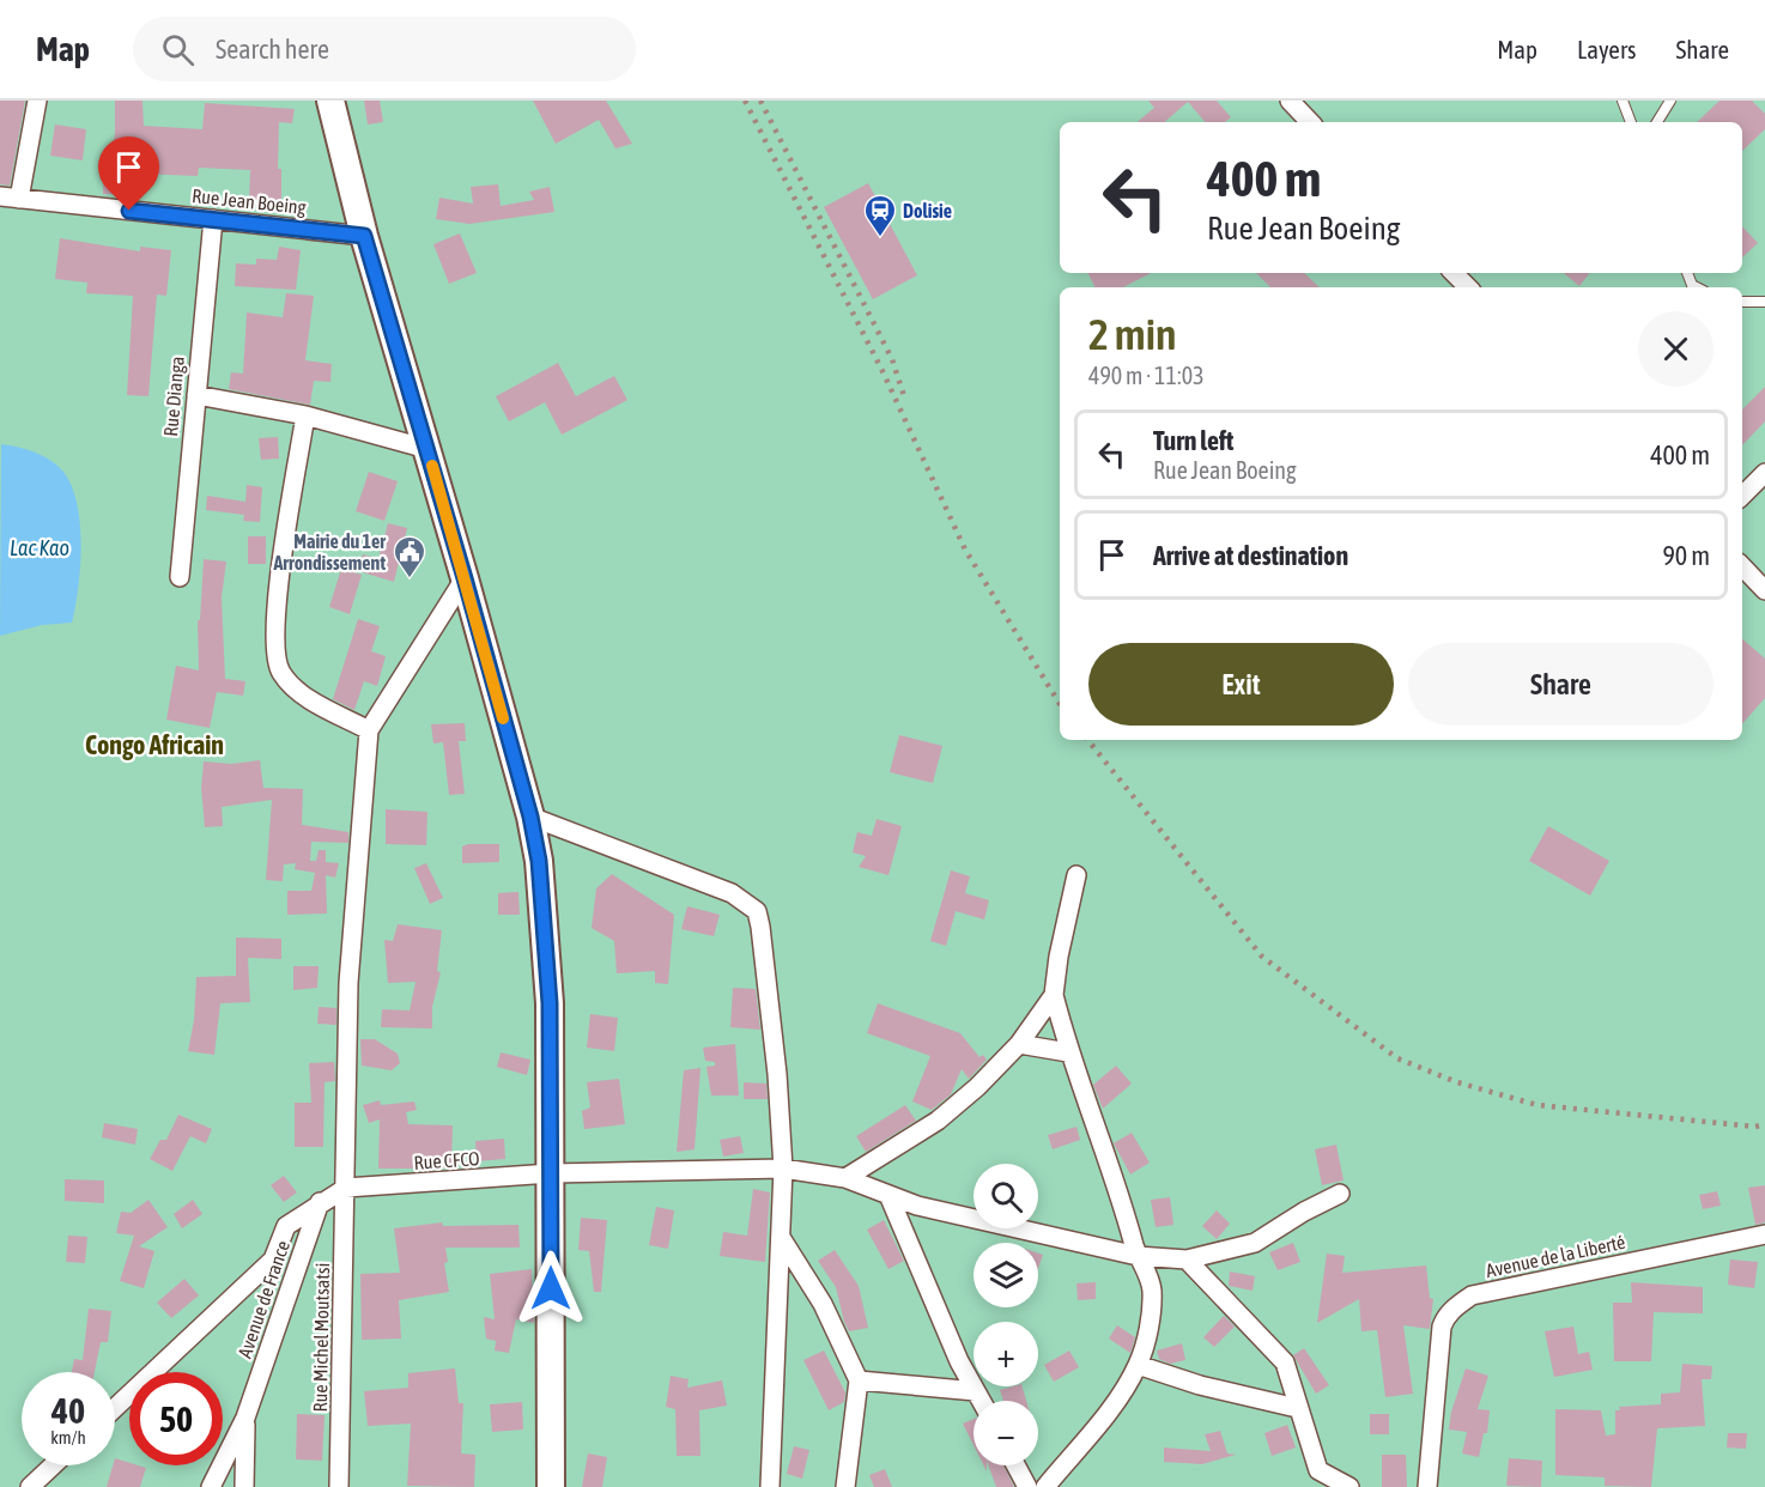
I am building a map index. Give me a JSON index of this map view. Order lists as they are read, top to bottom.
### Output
{
  "streets": {
    "street": [
      "Rue Jean Boeing",
      "Rue Dianga",
      "Rue CFCO",
      "Avenue de la Liberté",
      "Avenue de France",
      "Rue Michel Moutsatsi"
    ]
  },
  "crossings": [
    ["Rue Jean Boeing", "Rue Dianga"],
    ["Rue CFCO", "Rue Michel Moutsatsi"]
  ],
  "districts": ["Congo Africain"],
  "water": ["Lac Kao"],
  "places": {
    "station": ["Dolisie"],
    "public building": ["Mairie du 1er Arrondissement"]
  },
  "page": {
    "header": "Map",
    "search": "Search here",
    "nav": ["Map", "Layers", "Share"],
    "turn": ["400 m", "Rue Jean Boeing"],
    "heading": ["2 min", "490 m · 11:03"],
    "list": [
      {
        "name": "Turn left",
        "note": "Rue Jean Boeing",
        "value": "400 m"
      },
      {
        "name": "Arrive at destination",
        "value": "90 m"
      }
    ],
    "buttons": ["Exit", "Share"],
    "map_buttons": ["+", "−"],
    "speed": "40 km/h",
    "limit": "50"
  }
}
